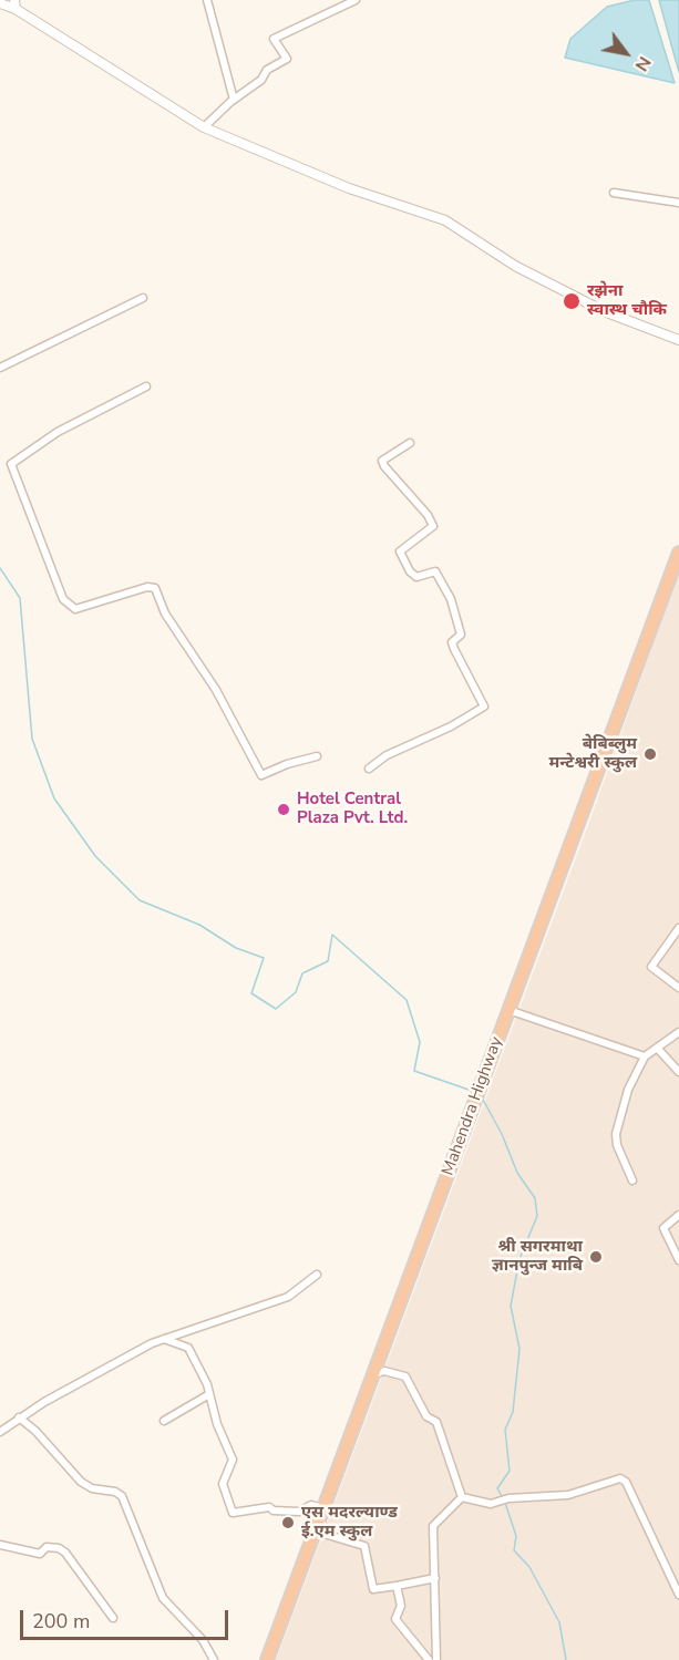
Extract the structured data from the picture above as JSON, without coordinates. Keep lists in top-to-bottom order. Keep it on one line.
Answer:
{"streets":{"highway":["Mahendra Highway"]},"places":["रझेना स्वास्थ चौकि","बेबिब्लुम मन्टेश्वरी स्कुल","Hotel Central Plaza Pvt. Ltd.","श्री सगरमाथा ज्ञानपुन्ज माबि","एस मदरल्याण्ड ई.एम स्कुल"],"scale_bar":"200 m","north":"bottom right"}
